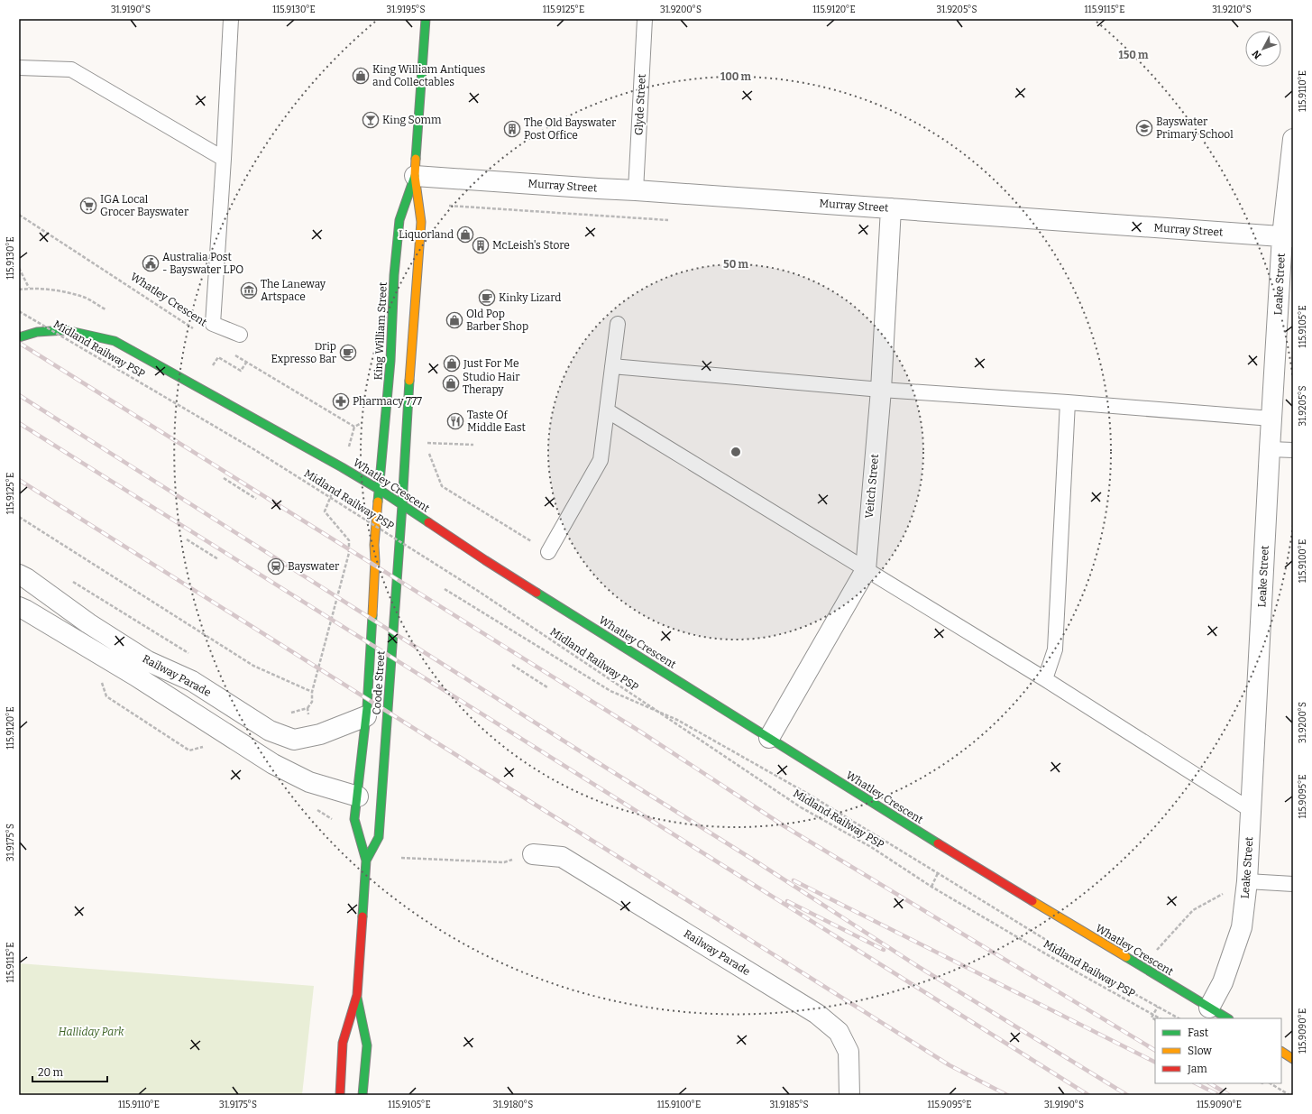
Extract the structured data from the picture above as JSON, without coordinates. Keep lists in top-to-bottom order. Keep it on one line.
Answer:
{"streets":{"main road":["Whatley Crescent","King William Street","Coode Street"],"street":["Murray Street","Leake Street","Veitch Street","Railway Parade"],"lane":["Glyde Street"],"path":["Midland Railway PSP"]},"crossings":[["Glyde Street","Murray Street"],["Murray Street","Leake Street"],["Murray Street","King William Street"],["Murray Street","Veitch Street"],["Leake Street","Whatley Crescent"],["Whatley Crescent","King William Street"],["Whatley Crescent","Veitch Street"],["Whatley Crescent","Coode Street"],["King William Street","Coode Street"],["Railway Parade","Coode Street"]],"parks":["Halliday Park"],"places":{"shop":["King William Antiques and Collectables","Liquorland","Old Pop Barber Shop","Just For Me","Studio Hair Therapy"],"bar":["King Somm"],"school or university":["Bayswater Primary School"],"building":["The Old Bayswater Post Office","McLeish's Store"],"supermarket":["IGA Local Grocer Bayswater"],"public building":["Australia Post - Bayswater LPO"],"museum":["The Laneway Artspace"],"cafe":["Kinky Lizard","Drip Expresso Bar"],"pharmacy":["Pharmacy 777"],"restaurant":["Taste Of Middle East"],"station":["Bayswater"]},"legend":["Fast","Slow","Jam"],"scale_bar":"20 m","north":"bottom left","coordinates":["31.9190°S","115.9130°E","31.9195°S","115.9125°E","31.9200°S","115.9120°E","31.9205°S","115.9115°E","31.9210°S","115.9110°E","115.9105°E","115.9100°E","115.9095°E","31.9175°S","115.9090°E","31.9180°S","31.9185°S"],"rings":["150 m","100 m","50 m"]}
